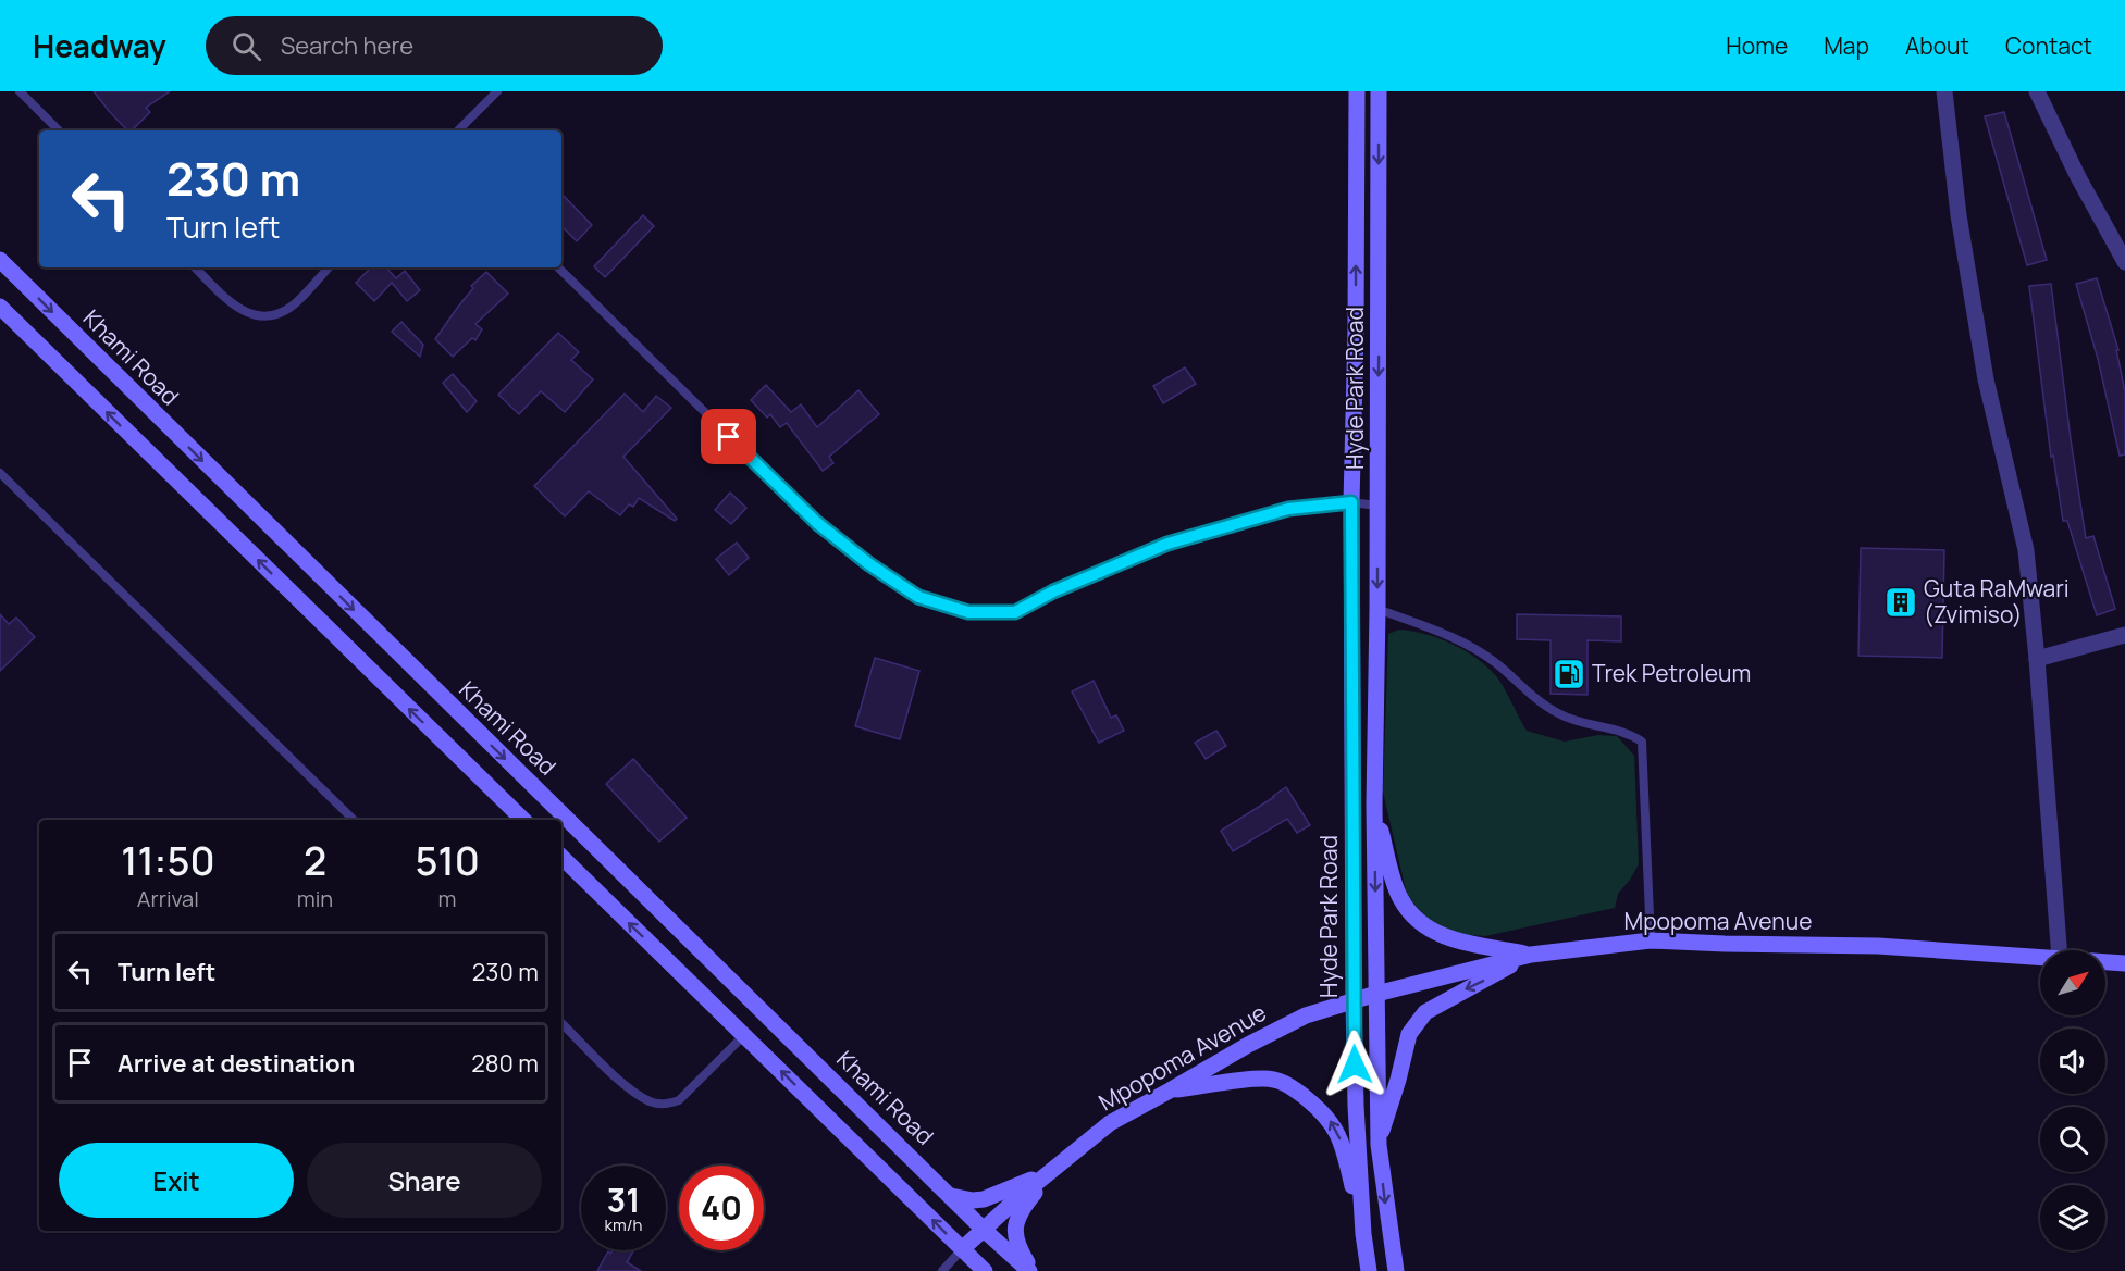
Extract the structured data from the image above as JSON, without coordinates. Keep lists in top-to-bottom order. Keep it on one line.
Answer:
{"streets":{"street":["Khami Road","Hyde Park Road","Mpopoma Avenue"]},"crossings":[["Khami Road","Mpopoma Avenue"],["Hyde Park Road","Mpopoma Avenue"]],"places":{"building":["Guta RaMwari (Zvimiso)"],"fuel station":["Trek Petroleum"]},"north":"top right","page":{"header":"Headway","search":"Search here","nav":["Home","Map","About","Contact"],"turn":["230 m","Turn left"],"eta":["11:50","Arrival","2","min","510","m"],"list":[{"name":"Turn left","value":"230 m"},{"name":"Arrive at destination","value":"280 m"}],"buttons":["Exit","Share"],"speed":"31 km/h","limit":"40"}}
